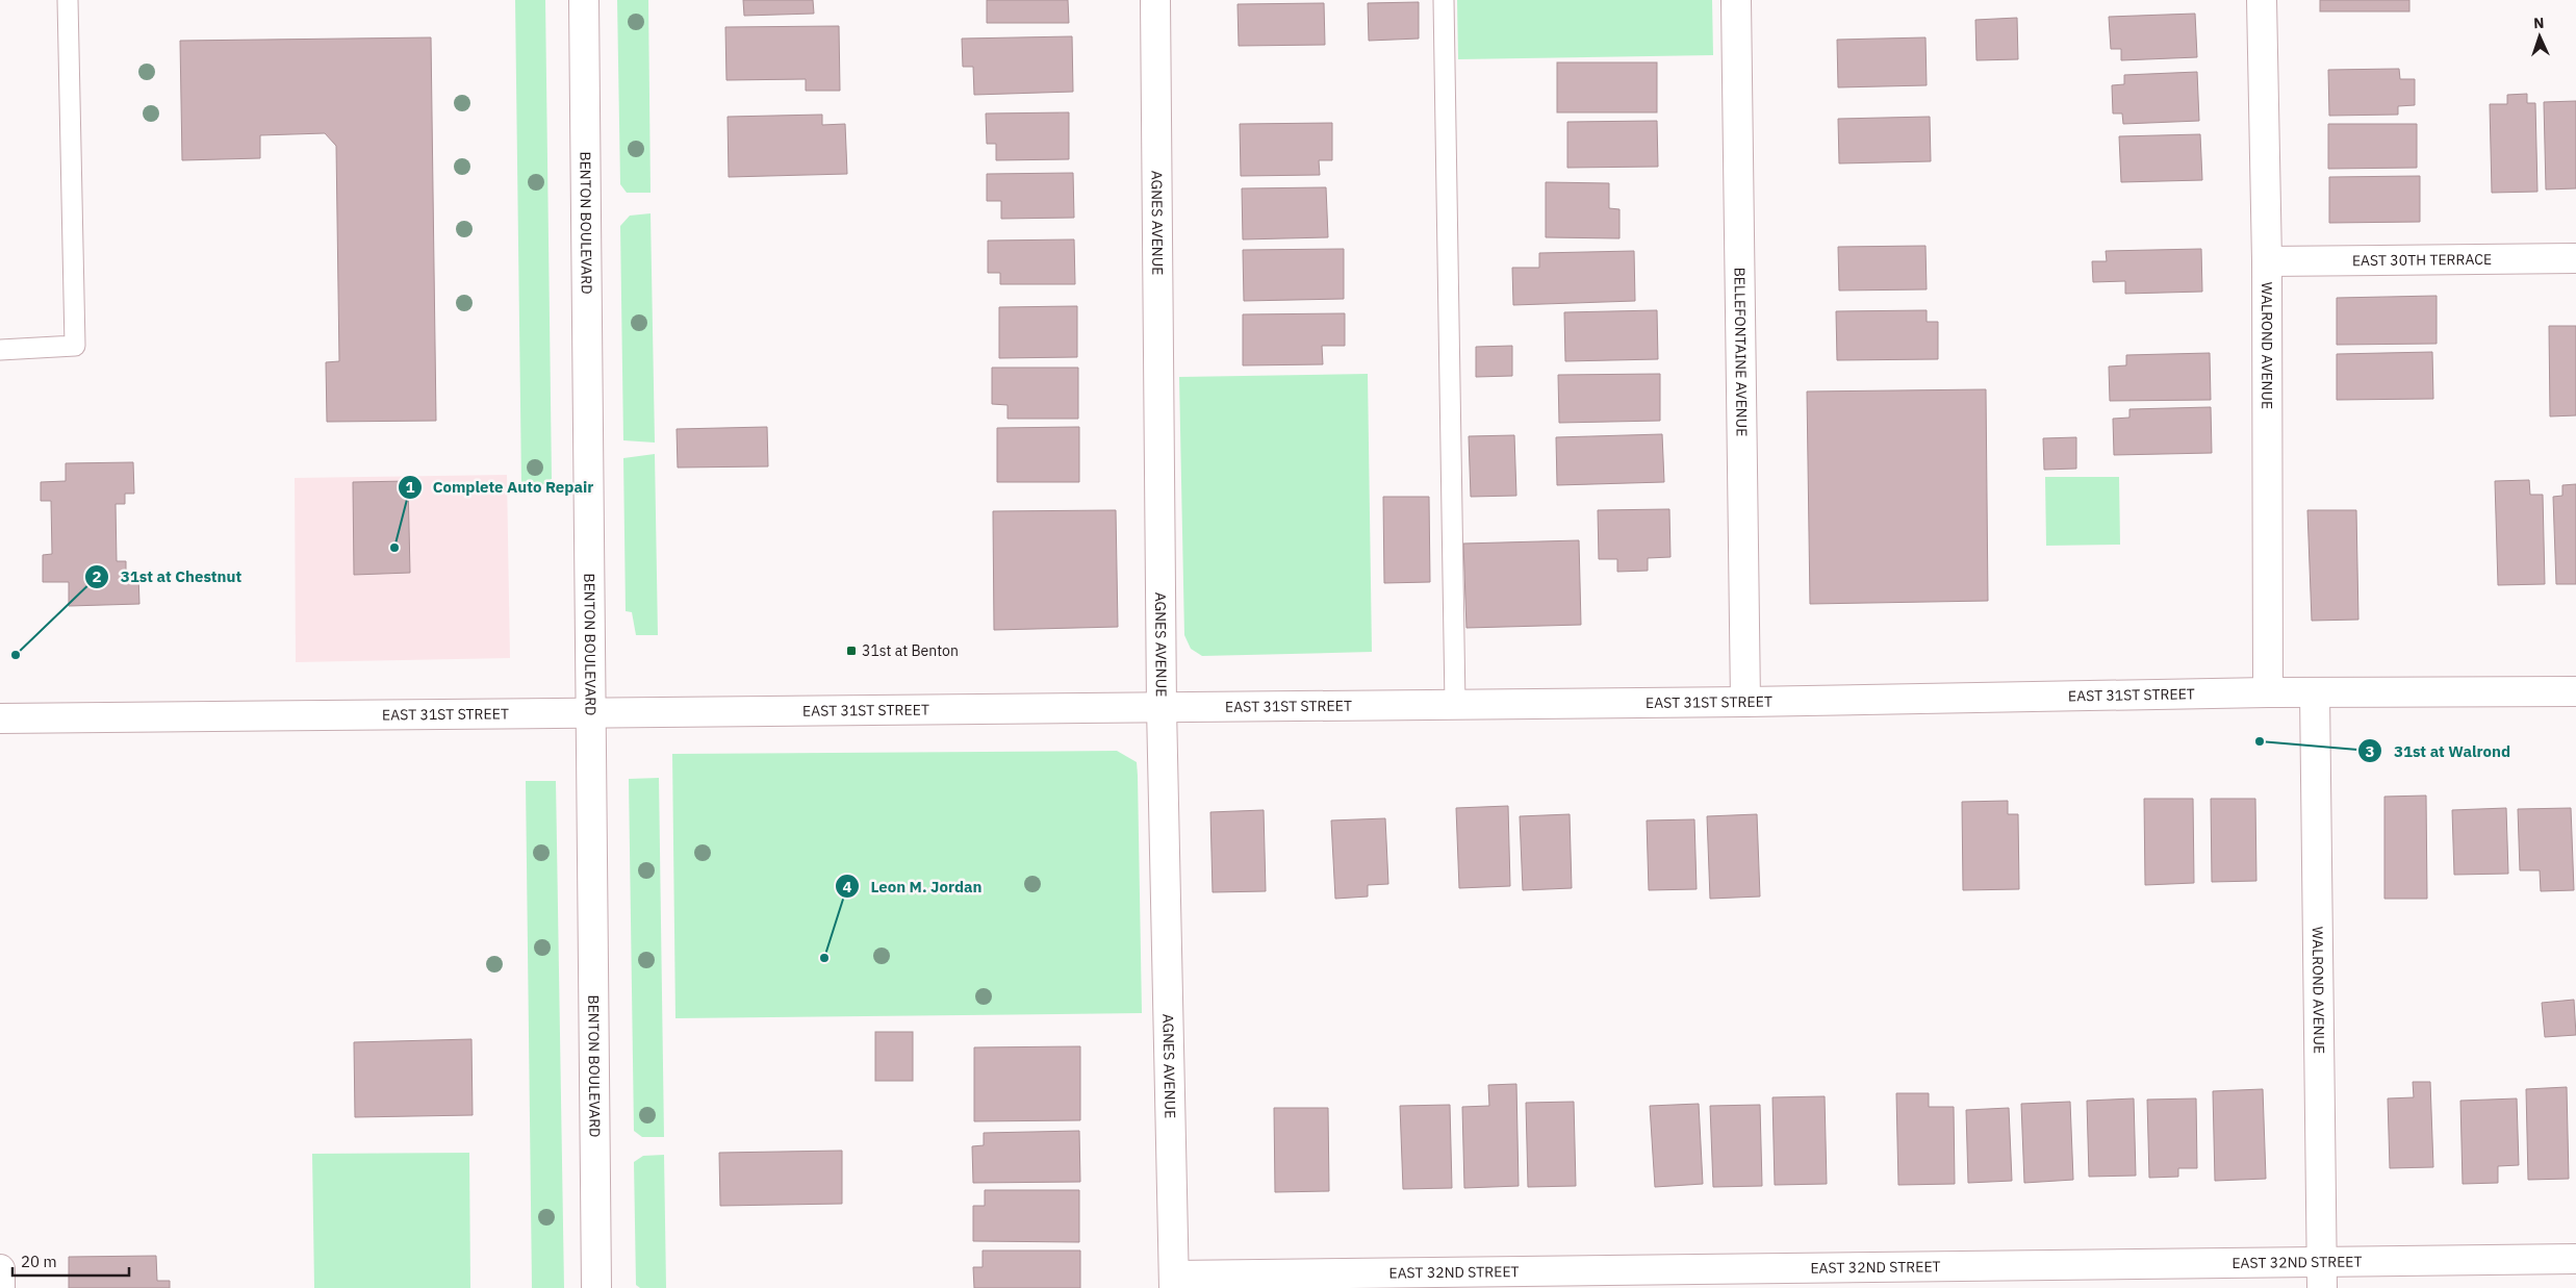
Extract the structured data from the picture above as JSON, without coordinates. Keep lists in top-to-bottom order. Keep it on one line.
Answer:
{"streets":{"street":["BENTON BOULEVARD","AGNES AVENUE","EAST 30TH TERRACE","WALROND AVENUE","BELLEFONTAINE AVENUE","EAST 31ST STREET","EAST 32ND STREET"]},"crossings":[["BENTON BOULEVARD","EAST 31ST STREET"],["AGNES AVENUE","EAST 31ST STREET"],["AGNES AVENUE","EAST 32ND STREET"],["EAST 30TH TERRACE","WALROND AVENUE"],["WALROND AVENUE","EAST 31ST STREET"],["WALROND AVENUE","EAST 32ND STREET"],["BELLEFONTAINE AVENUE","EAST 31ST STREET"]],"places":{"other":["Complete Auto Repair","31st at Chestnut","31st at Walrond","Leon M. Jordan"],"transit":["31st at Benton"]},"scale_bar":"20 m","north":"top"}
